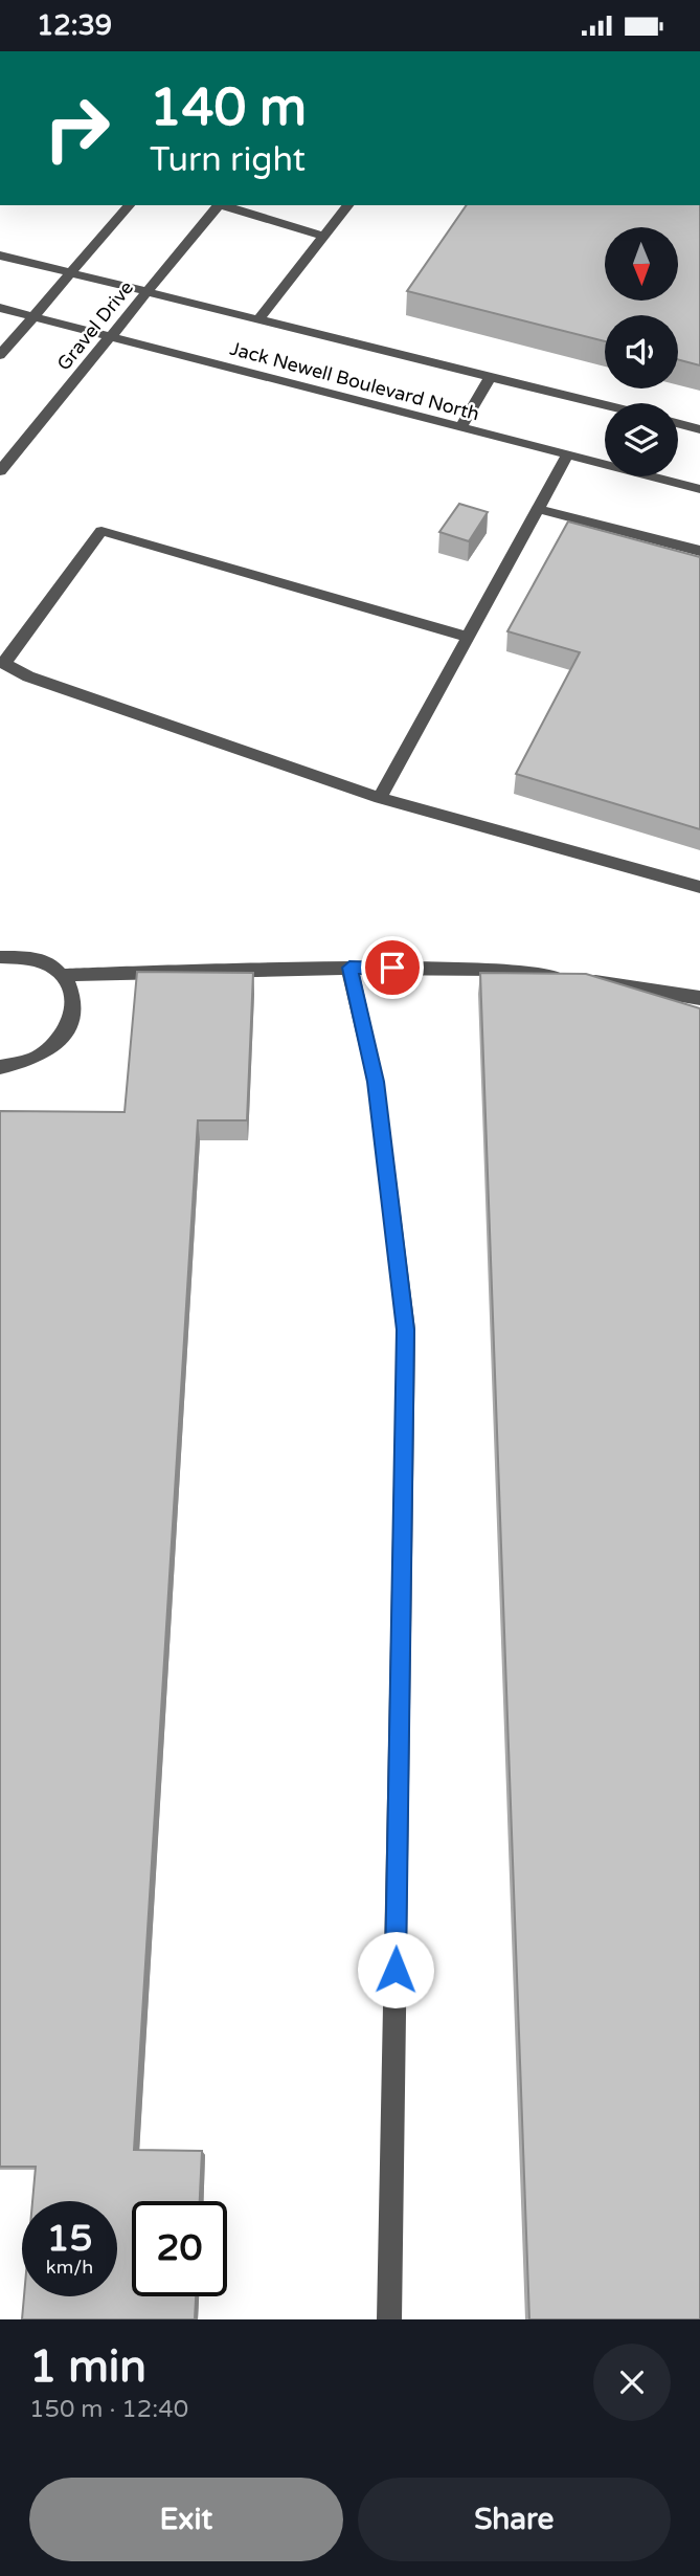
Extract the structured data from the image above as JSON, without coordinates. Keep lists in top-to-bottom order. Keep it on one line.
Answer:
{"streets":{"street":["Gravel Drive","Jack Newell Boulevard North"]},"crossings":[["Gravel Drive","Jack Newell Boulevard North"]],"north":"bottom","page":{"status":"12:39","turn":["140 m","Turn right"],"speed":"15 km/h","limit":"20","heading":["1 min","150 m · 12:40"],"buttons":["Exit","Share"]}}
